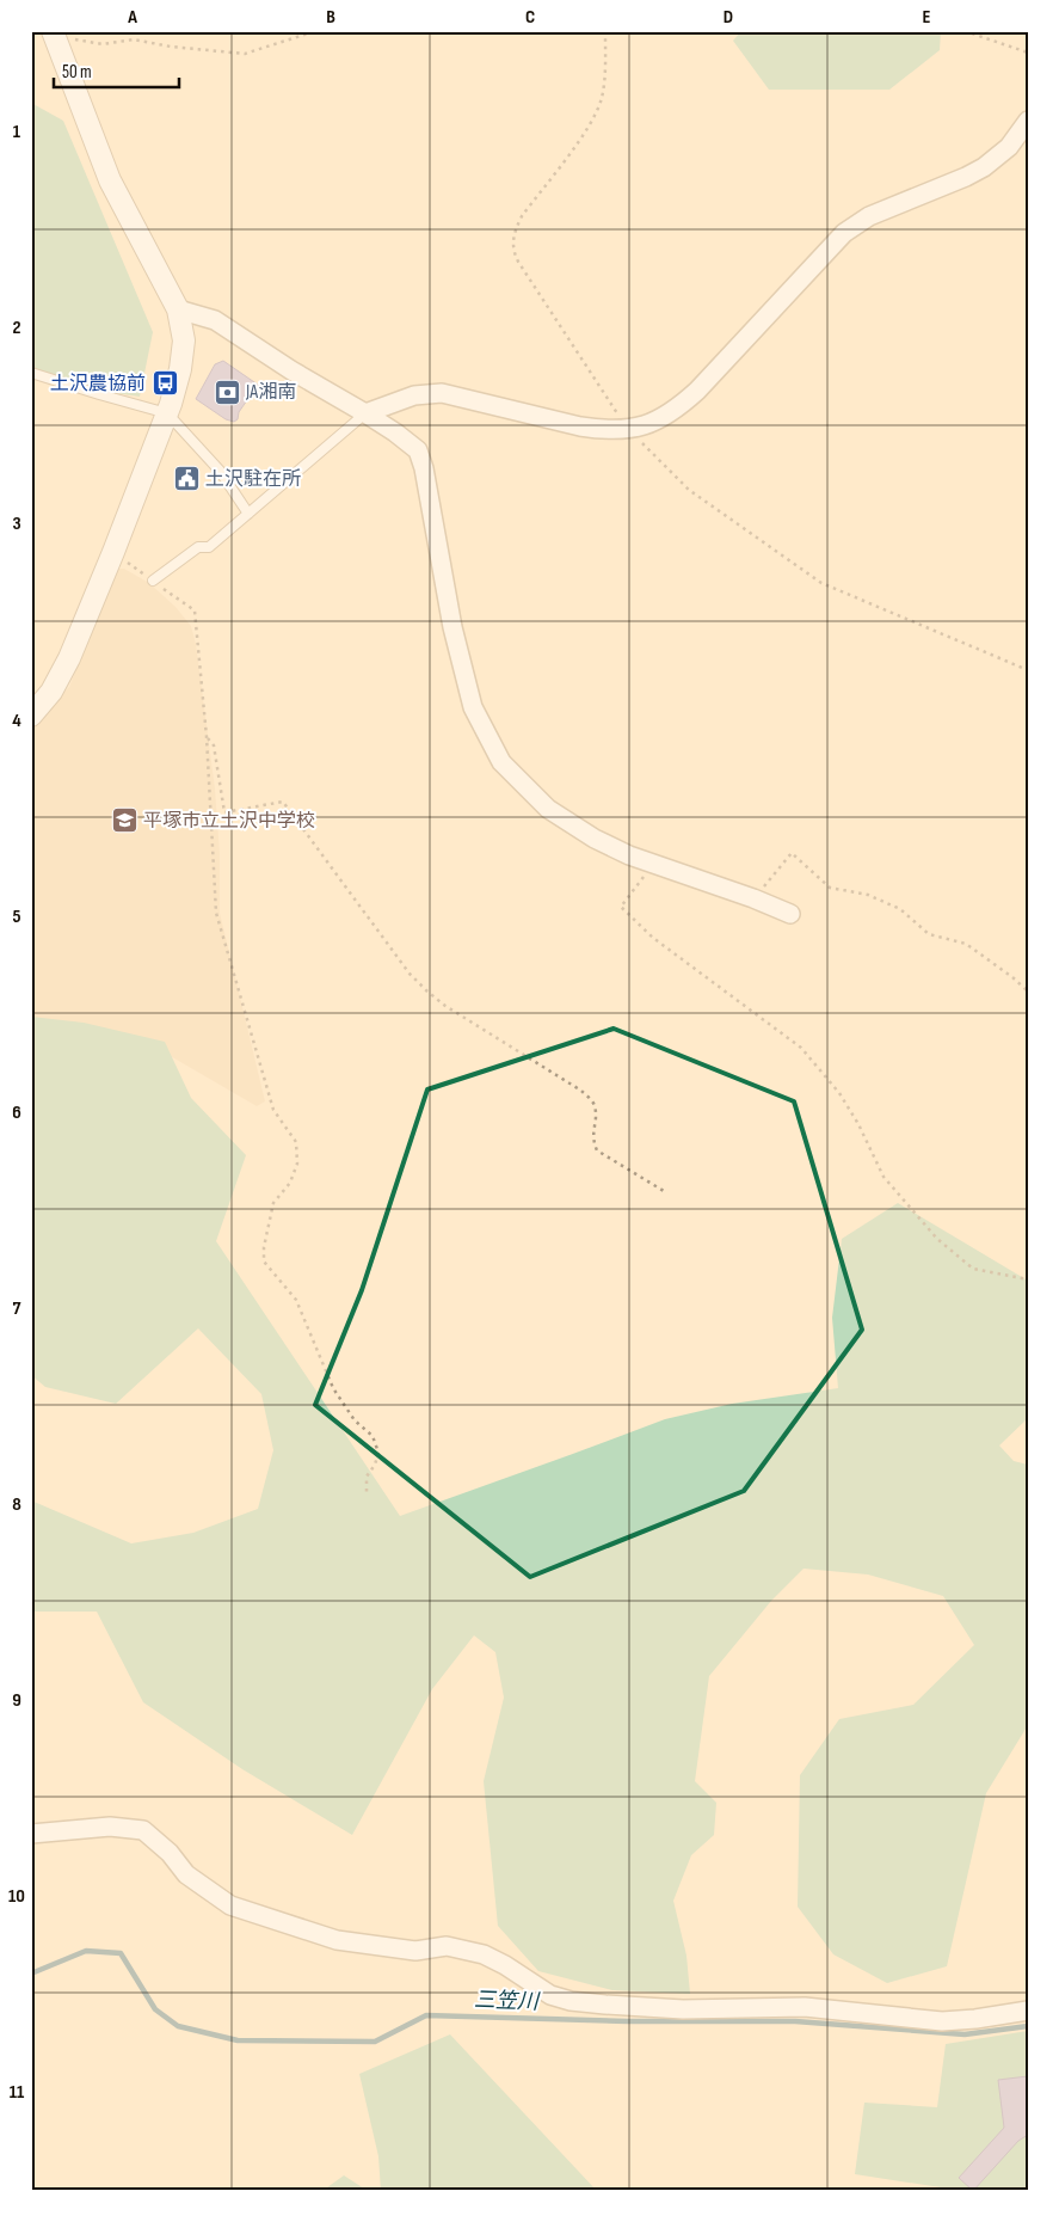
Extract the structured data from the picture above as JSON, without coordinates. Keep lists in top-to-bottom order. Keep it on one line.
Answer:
{"water":["三笠川"],"places":{"bus stop":["土沢農協前"],"bank":["JA湘南"],"public building":["土沢駐在所"],"school or university":["平塚市立土沢中学校"]},"scale_bar":"50 m","grid":{"columns":["A","B","C","D","E"],"rows":["1","2","3","4","5","6","7","8","9","10","11"]}}
